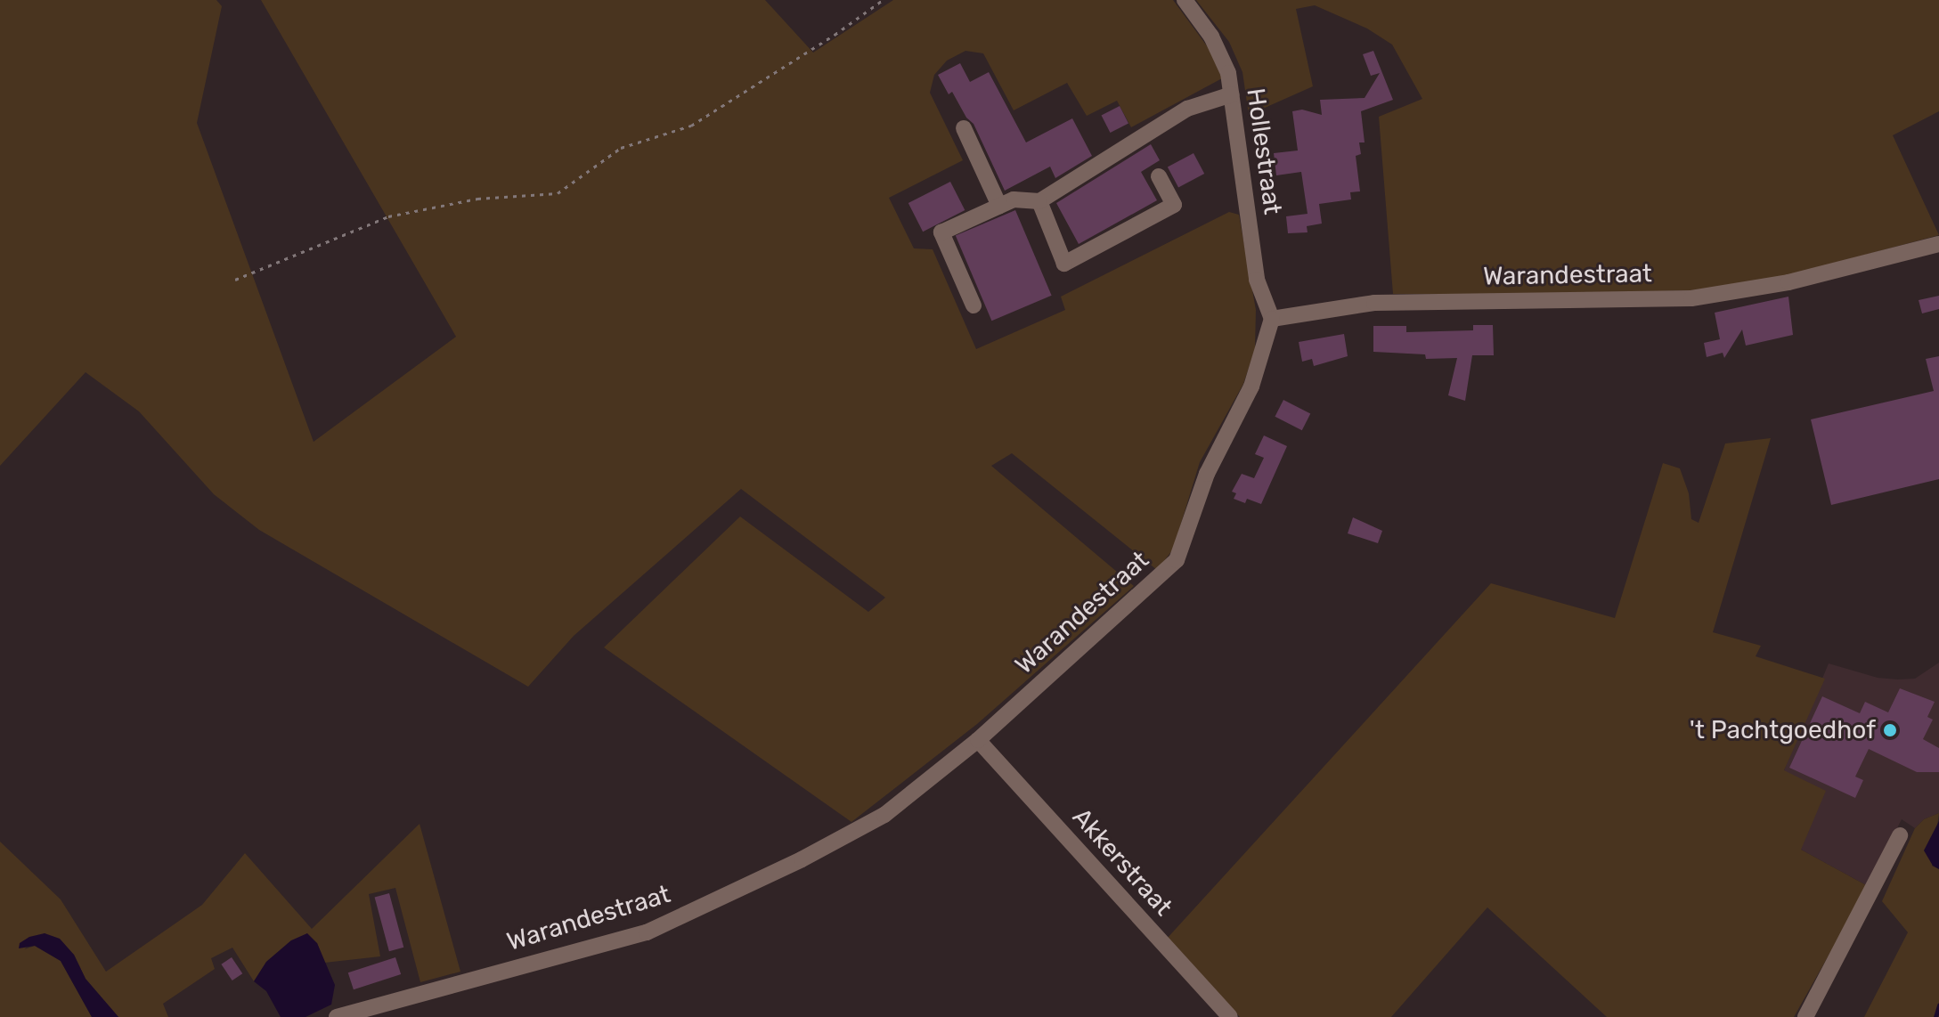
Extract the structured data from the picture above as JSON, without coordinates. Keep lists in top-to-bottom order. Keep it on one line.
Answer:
{"streets":{"street":["Hollestraat","Warandestraat","Akkerstraat"]},"crossings":[["Hollestraat","Warandestraat"],["Warandestraat","Akkerstraat"]],"places":["'t Pachtgoedhof"]}
